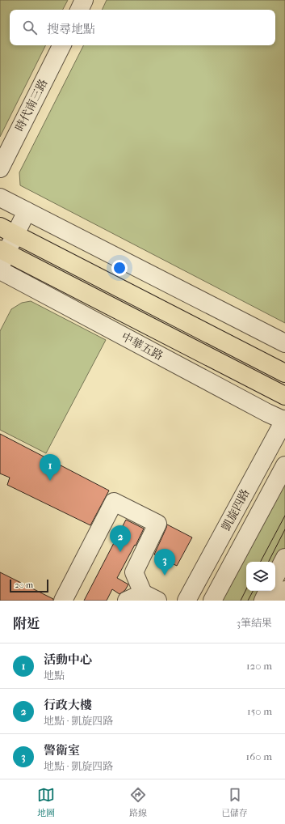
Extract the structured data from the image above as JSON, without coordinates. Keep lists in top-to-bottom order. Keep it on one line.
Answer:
{"streets":{"main road":["中華五路"],"street":["時代南三路","凱旋四路"]},"crossings":[["中華五路","凱旋四路"]],"scale_bar":"20 m","page":{"search":"搜尋地點","pins":["1","2","3"],"scale":"20 m","heading":["附近","3筆結果"],"list":[{"mark":"1","name":"活動中心","note":"地點","value":"120 m"},{"mark":"2","name":"行政大樓","note":"地點 · 凱旋四路","value":"150 m"},{"mark":"3","name":"警衛室","note":"地點 · 凱旋四路","value":"160 m"}],"nav":["地圖","路線","已儲存"]}}
